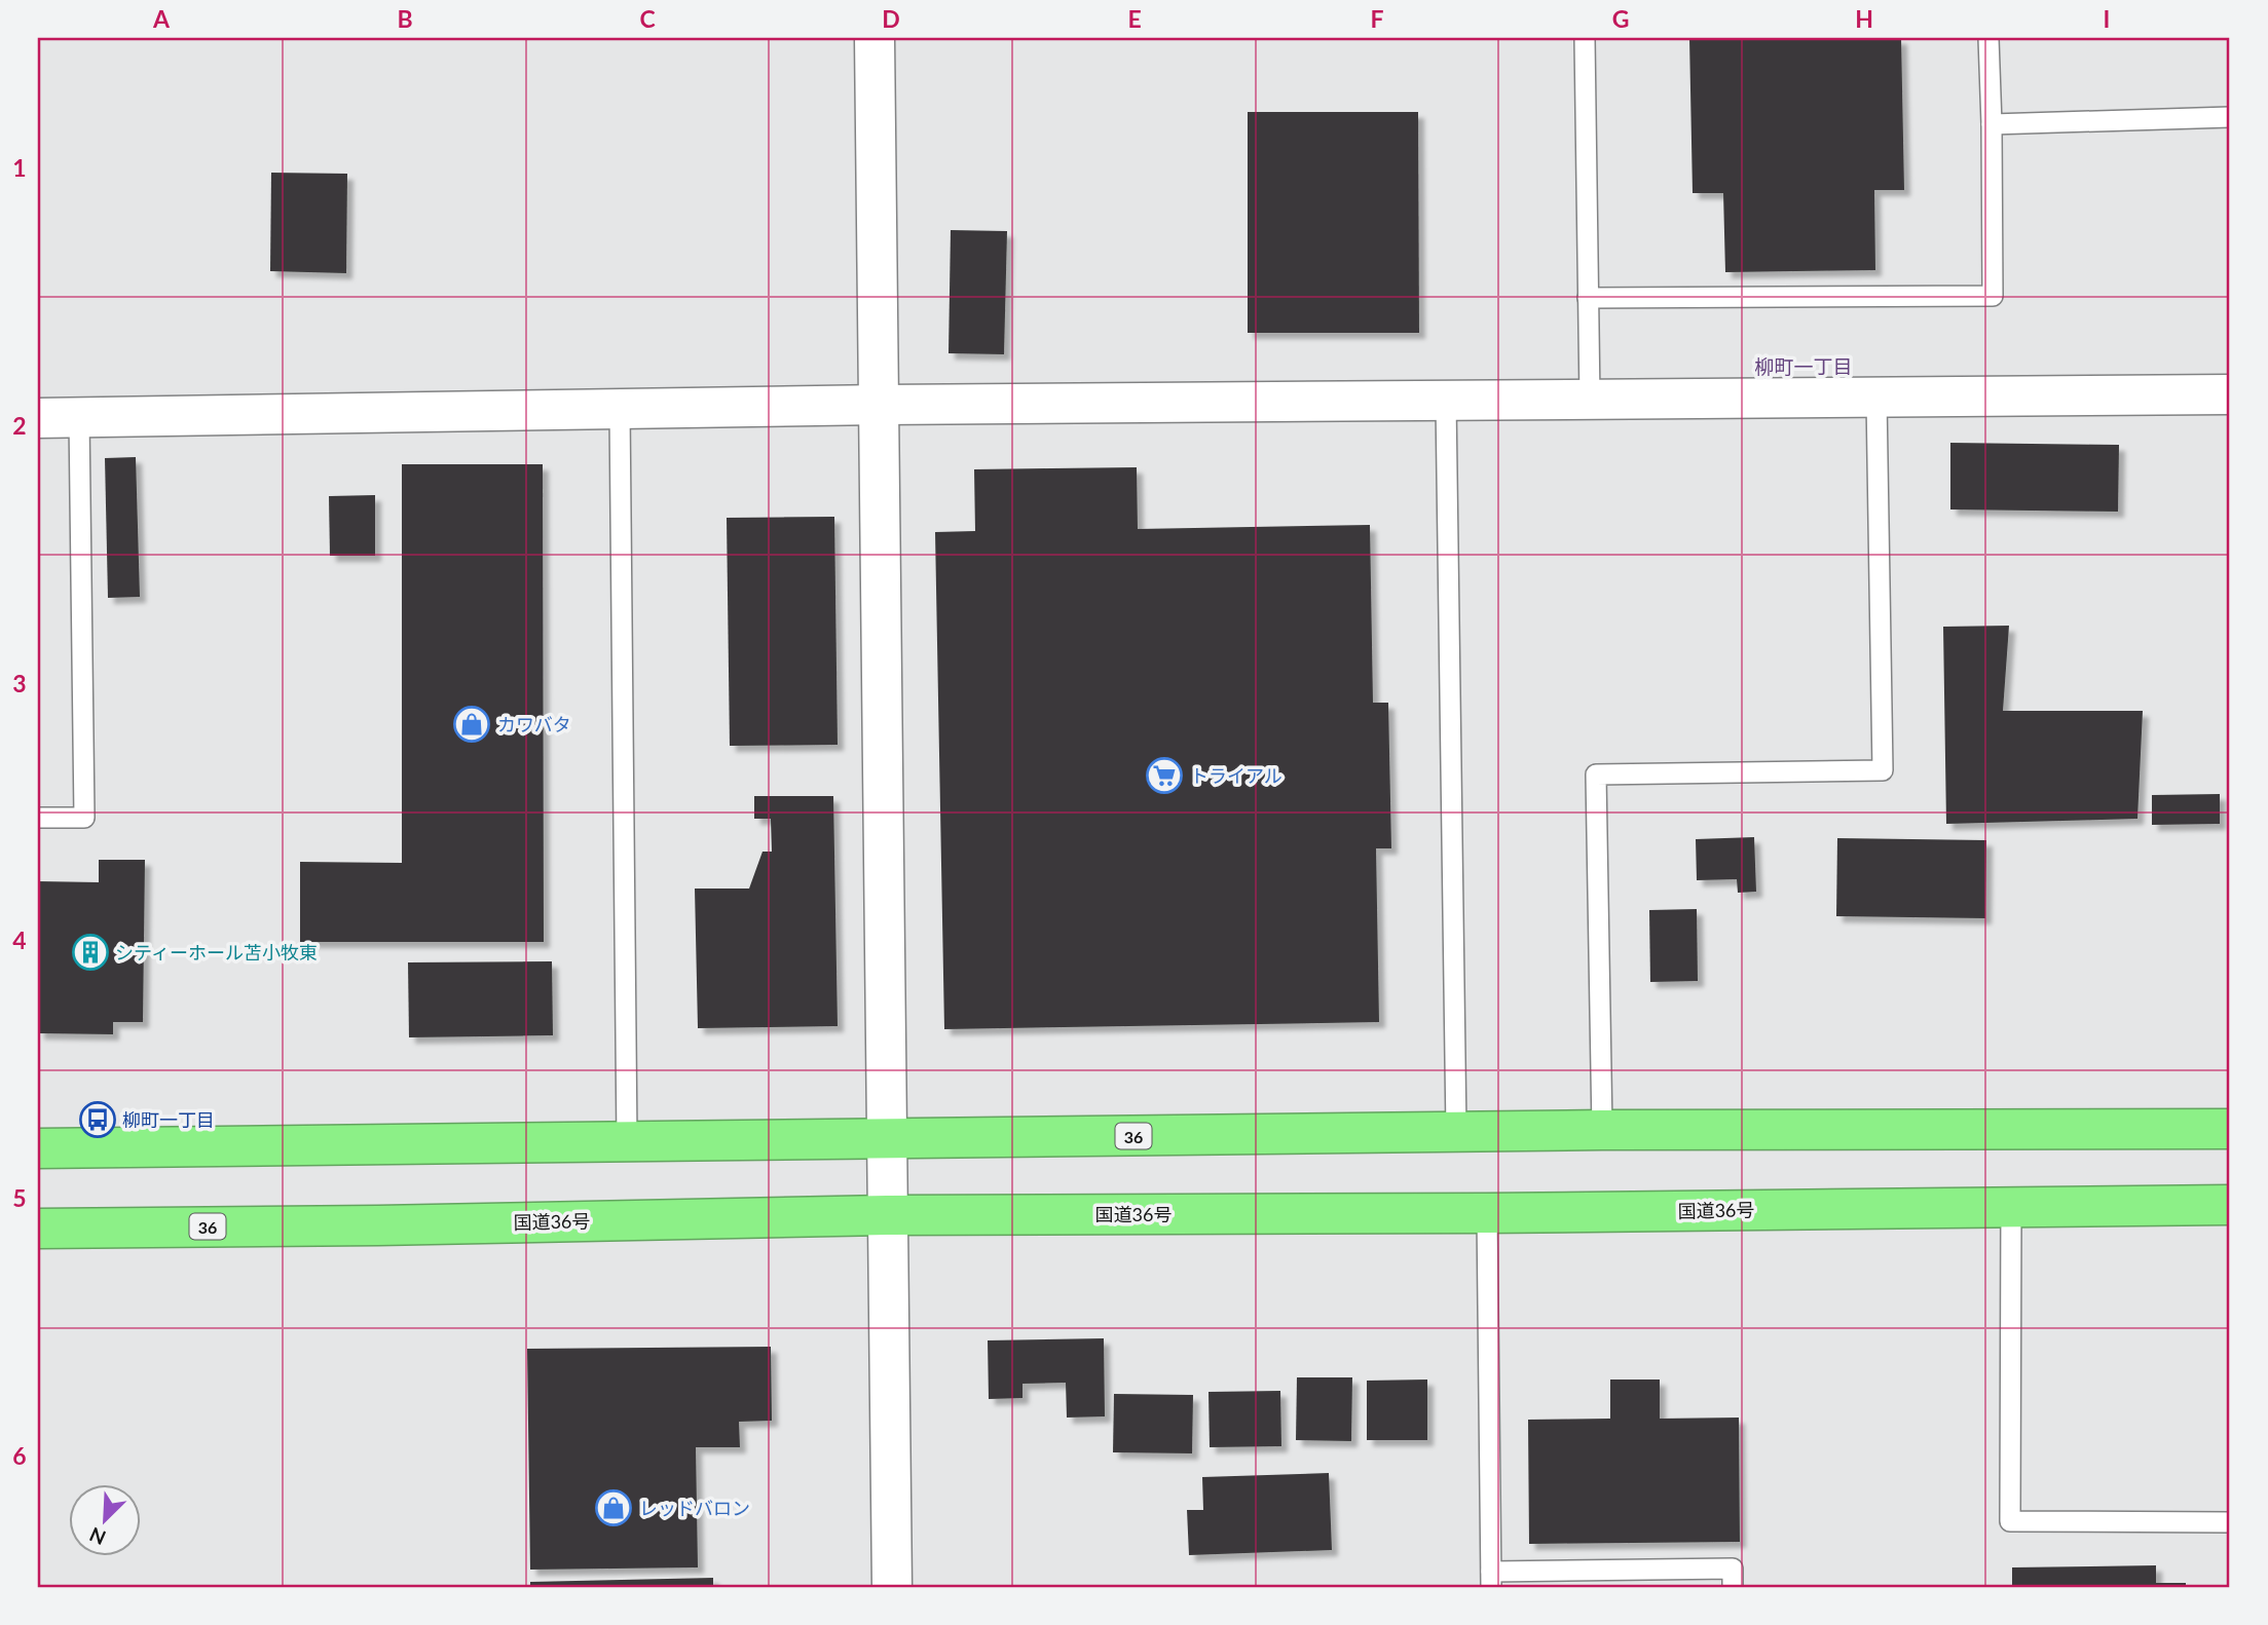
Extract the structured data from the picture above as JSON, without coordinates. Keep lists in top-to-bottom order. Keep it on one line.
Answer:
{"streets":{"highway":["36","国道36号"]},"districts":["柳町一丁目"],"places":{"shop":["カワバタ","レッドバロン"],"supermarket":["トライアル"],"building":["シティーホール苫小牧東"],"bus stop":["柳町一丁目"]},"north":"bottom left","grid":{"columns":["A","B","C","D","E","F","G","H","I"],"rows":["1","2","3","4","5","6"]}}
